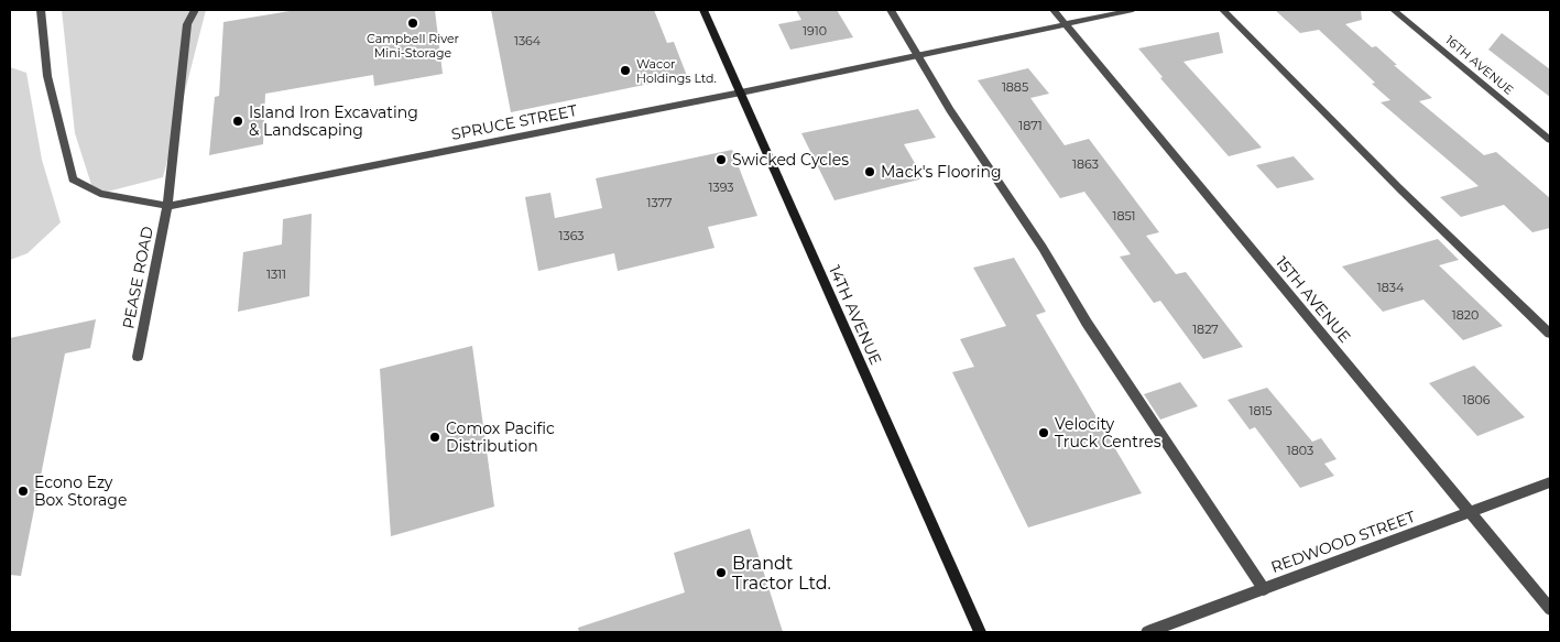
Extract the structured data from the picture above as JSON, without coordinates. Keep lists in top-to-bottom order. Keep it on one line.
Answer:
{"streets":{"main road":["14TH AVENUE"],"street":["16TH AVENUE","SPRUCE STREET","PEASE ROAD","15TH AVENUE","REDWOOD STREET"]},"crossings":[["SPRUCE STREET","PEASE ROAD"],["SPRUCE STREET","15TH AVENUE"],["SPRUCE STREET","14TH AVENUE"],["15TH AVENUE","REDWOOD STREET"]],"places":["Campbell River Mini-Storage","Wacor Holdings Ltd.","Island Iron Excavating & Landscaping","Swicked Cycles","Mack's Flooring","Velocity Truck Centres","Comox Pacific Distribution","Econo Ezy Box Storage","Brandt Tractor Ltd."],"house_numbers":["1910","1364","1885","1871","1863","1393","1377","1851","1363","1311","1834","1820","1827","1806","1815","1803"]}
